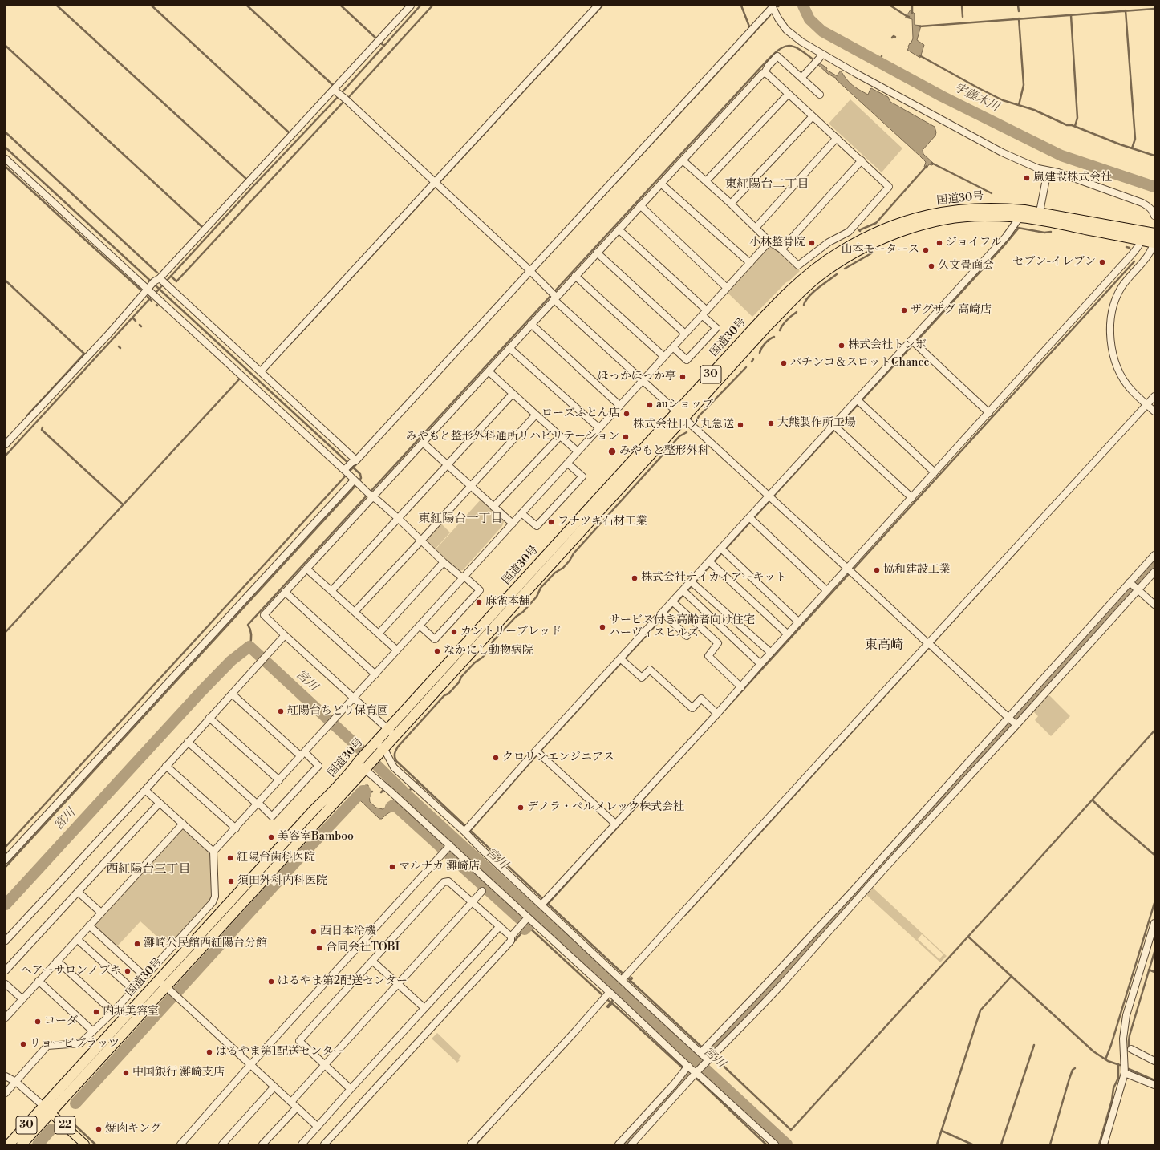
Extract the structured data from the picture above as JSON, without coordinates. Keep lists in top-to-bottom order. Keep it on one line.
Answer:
{"streets":{"highway":["国道30号","30"],"main road":["22"]},"crossings":[["国道30号","22"]],"districts":["東紅陽台二丁目","東紅陽台一丁目","東高崎","西紅陽台三丁目"],"water":["宇藤木川","宮川"],"places":["嵐建設株式会社","小林整骨院","ジョイフル","山本モータース","セブン-イレブン","久文畳商会","ザグザグ 高崎店","株式会社トンボ","パチンコ＆スロットChance","ほっかほっか亭","auショップ","ローズふとん店","大熊製作所工場","株式会社日ノ丸急送","みやもと整形外科通所リハビリテーション","みやもと整形外科","フナツキ石材工業","協和建設工業","株式会社ナイカイアーキット","麻雀本舗","サービス付き高齢者向け住宅 ハーヴィスヒルズ","カントリーブレッド","なかにし動物病院","紅陽台ちどり保育園","クロリンエンジニアス","デノラ・ペルメレック株式会社","美容室Bamboo","紅陽台歯科医院","マルナカ 灘崎店","須田外科内科医院","西日本冷機","灘崎公民館西紅陽台分館","合同会社TOBI","ヘアーサロンノブキ","はるやま第2配送センター","内堀美容室","コーダ","リョービプラッツ","はるやま第1配送センター","中国銀行 灘崎支店","焼肉キング"]}
